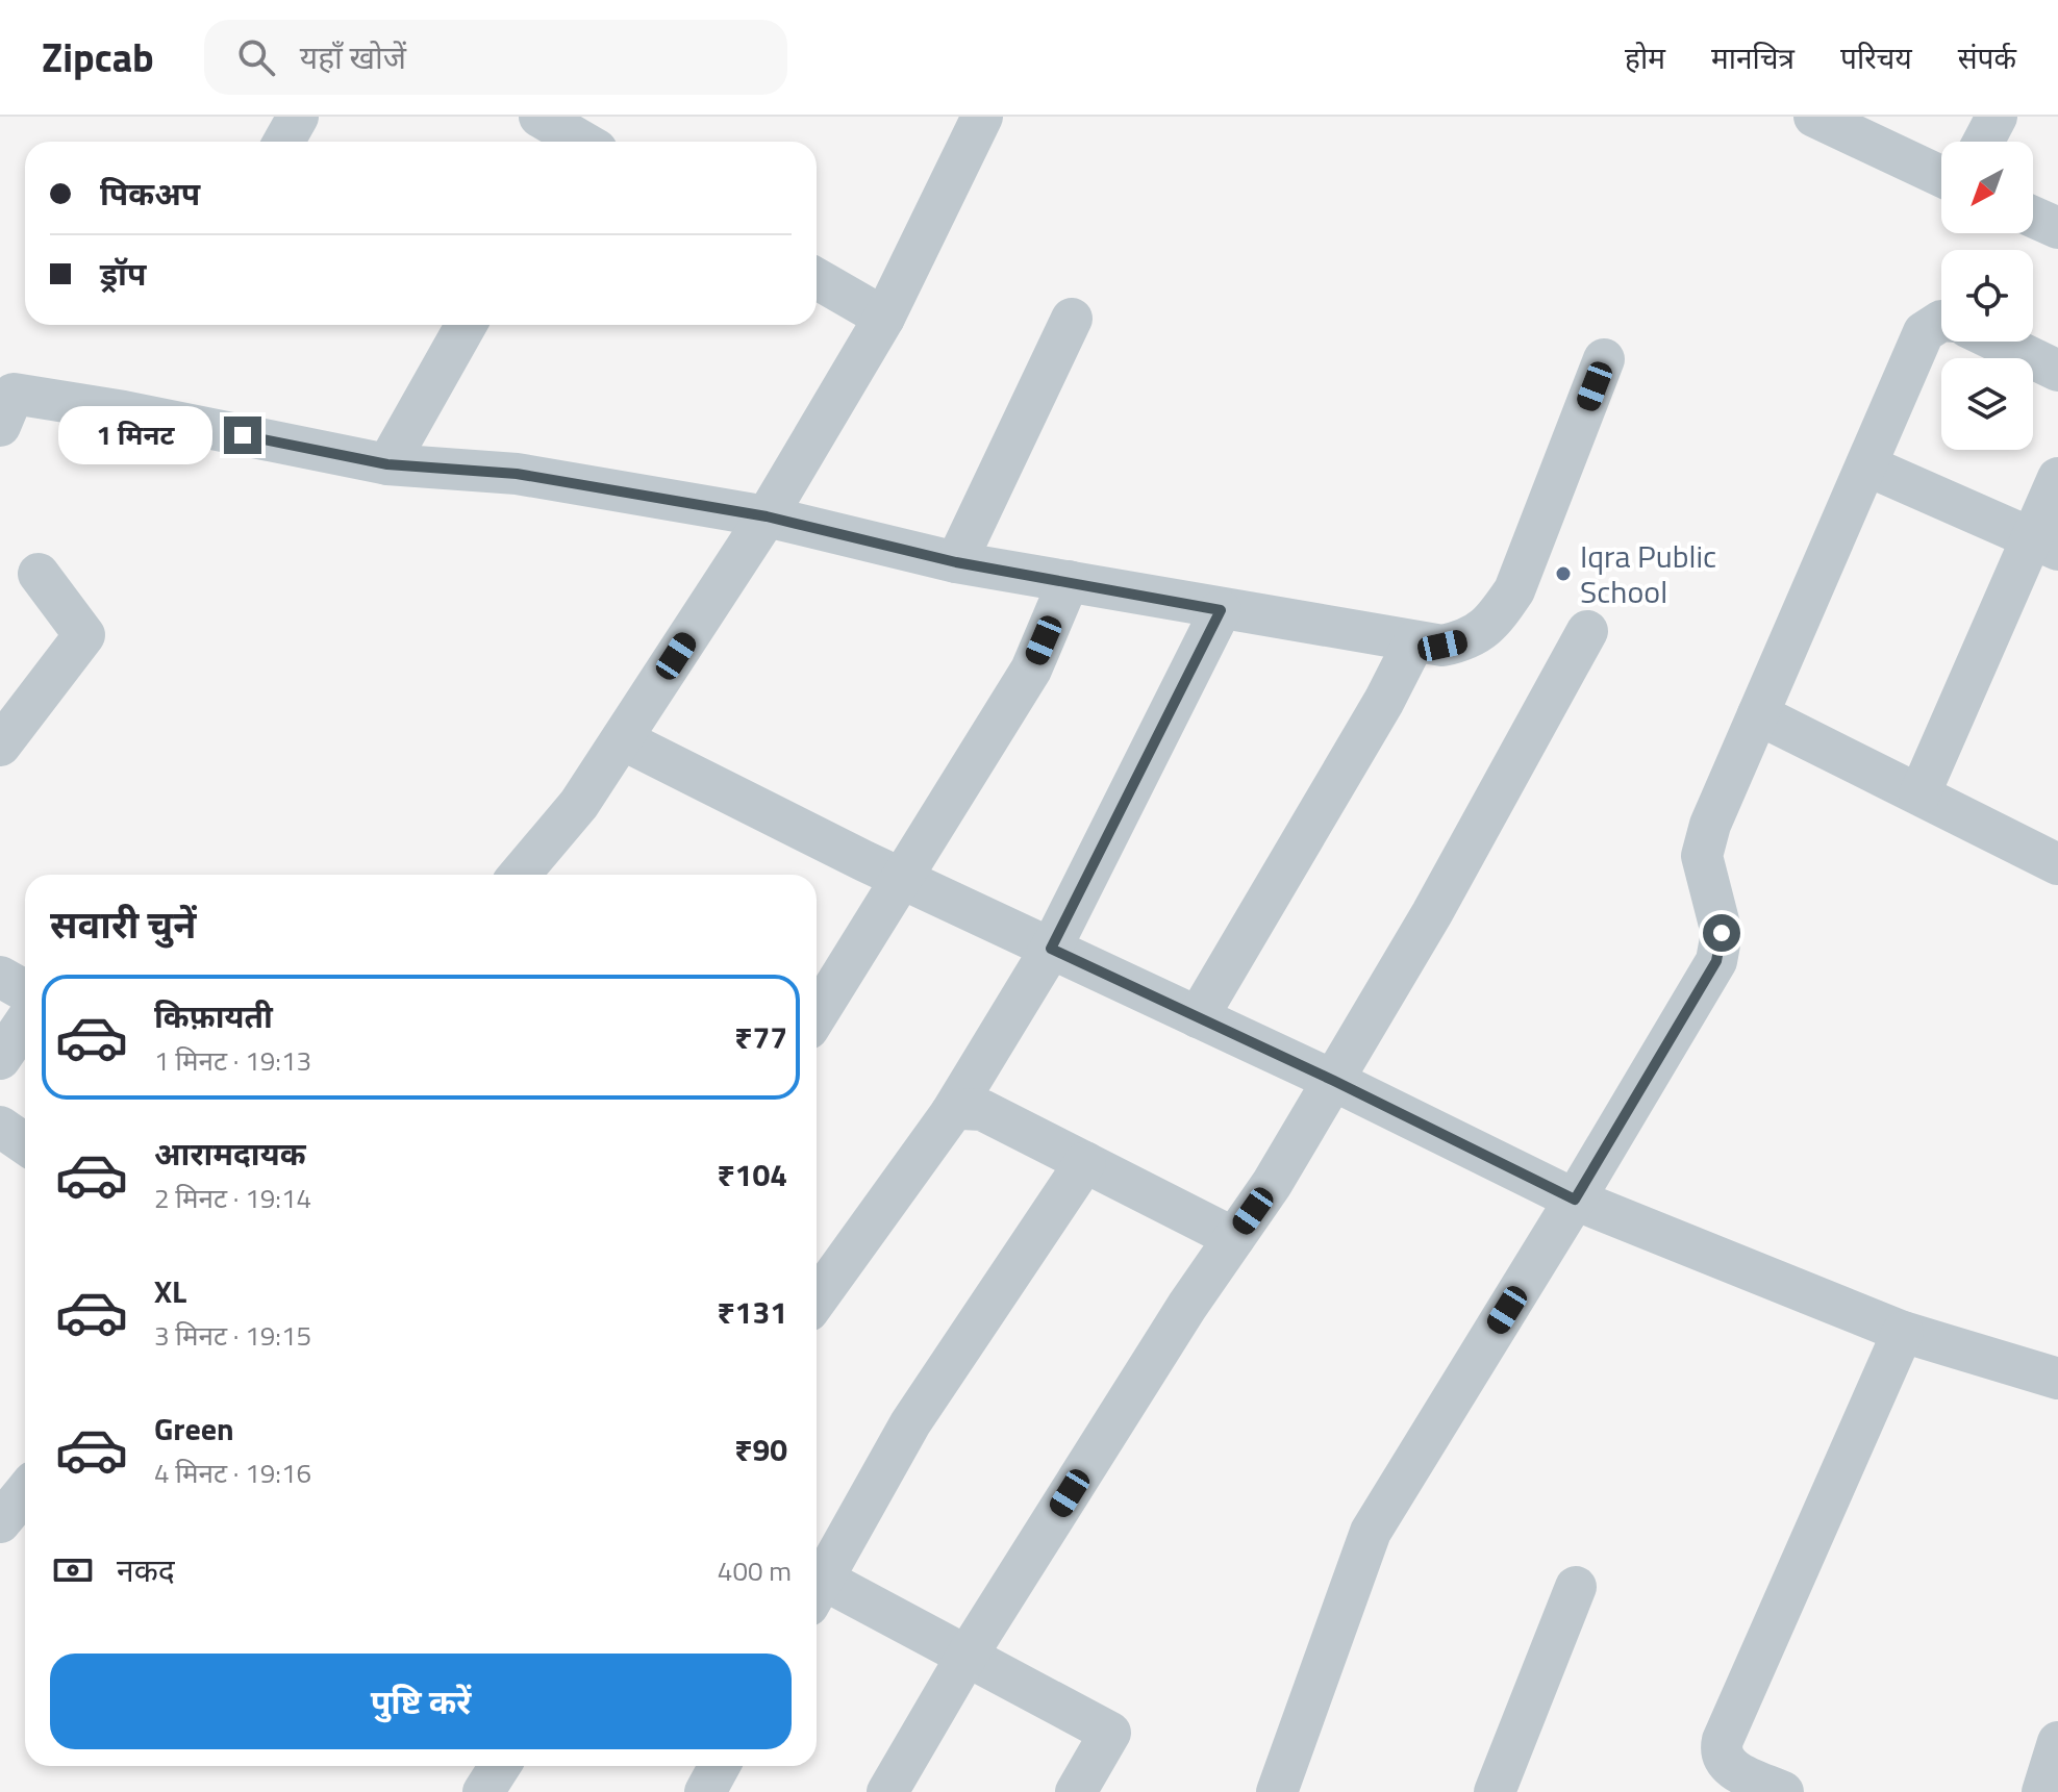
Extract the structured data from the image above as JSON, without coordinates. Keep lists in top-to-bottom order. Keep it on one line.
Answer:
{"places":["Iqra Public School"],"north":"bottom left","page":{"header":"Zipcab","search":"यहाँ खोजें","nav":["होम","मानचित्र","परिचय","संपर्क"],"banner":["पिकअप","ड्रॉप"],"bubble":"1 मिनट","heading":"सवारी चुनें","list":[{"name":"किफ़ायती","note":"1 मिनट · 19:13","value":"₹77"},{"name":"आरामदायक","note":"2 मिनट · 19:14","value":"₹104"},{"name":"XL","note":"3 मिनट · 19:15","value":"₹131"},{"name":"Green","note":"4 मिनट · 19:16","value":"₹90"}],"pay":["नकद","400 m"],"buttons":"पुष्टि करें"}}
